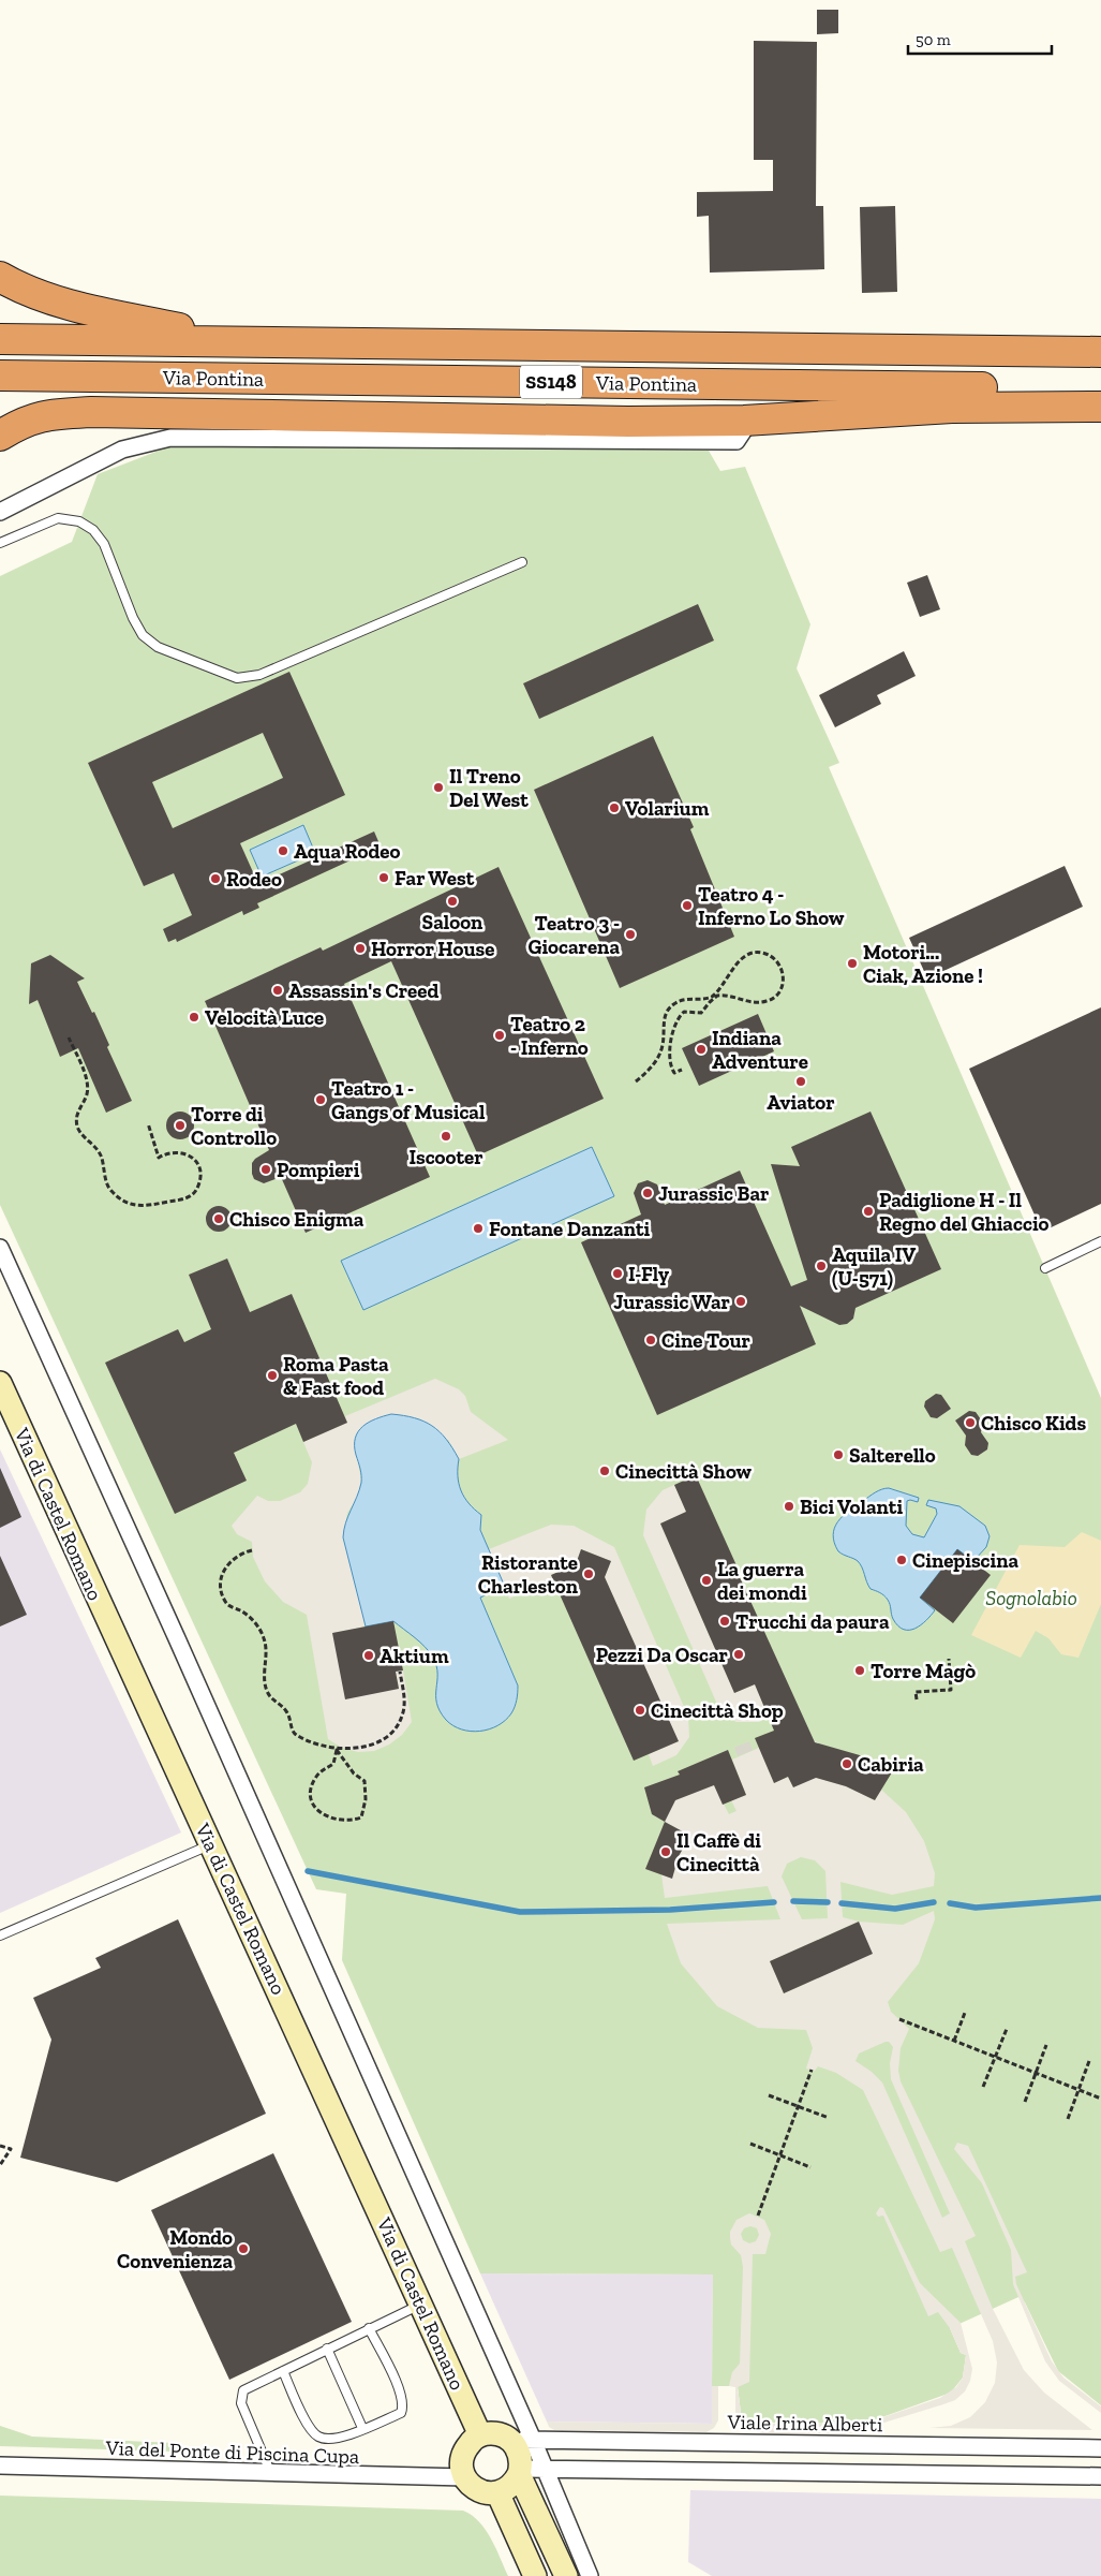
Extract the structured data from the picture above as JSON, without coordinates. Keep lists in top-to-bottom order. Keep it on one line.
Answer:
{"streets":{"highway":["Via Pontina","SS148"],"street":["Via di Castel Romano","Viale Irina Alberti","Via del Ponte di Piscina Cupa"]},"crossings":[["Via di Castel Romano","Viale Irina Alberti"],["Via di Castel Romano","Via del Ponte di Piscina Cupa"],["Viale Irina Alberti","Via del Ponte di Piscina Cupa"]],"parks":["Sognolabio"],"places":["Il Treno Del West","Volarium","Aqua Rodeo","Far West","Rodeo","Saloon","Teatro 4 - Inferno Lo Show","Teatro 3 - Giocarena","Horror House","Motori... Ciak, Azione !","Assassin's Creed","Velocità Luce","Teatro 2 - Inferno","Indiana Adventure","Aviator","Teatro 1 - Gangs of Musical","Torre di Controllo","Iscooter","Pompieri","Jurassic Bar","Padiglione H - Il Regno del Ghiaccio","Chisco Enigma","Fontane Danzanti","Aquila IV (U-571)","I-Fly","Jurassic War","Cine Tour","Roma Pasta & Fast food","Chisco Kids","Salterello","Cinecittà Show","Bici Volanti","Cinepiscina","Ristorante Charleston","La guerra dei mondi","Trucchi da paura","Pezzi Da Oscar","Aktium","Torre Magò","Cinecittà Shop","Cabiria","Il Caffè di Cinecittà","Mondo Convenienza"],"scale_bar":"50 m"}
